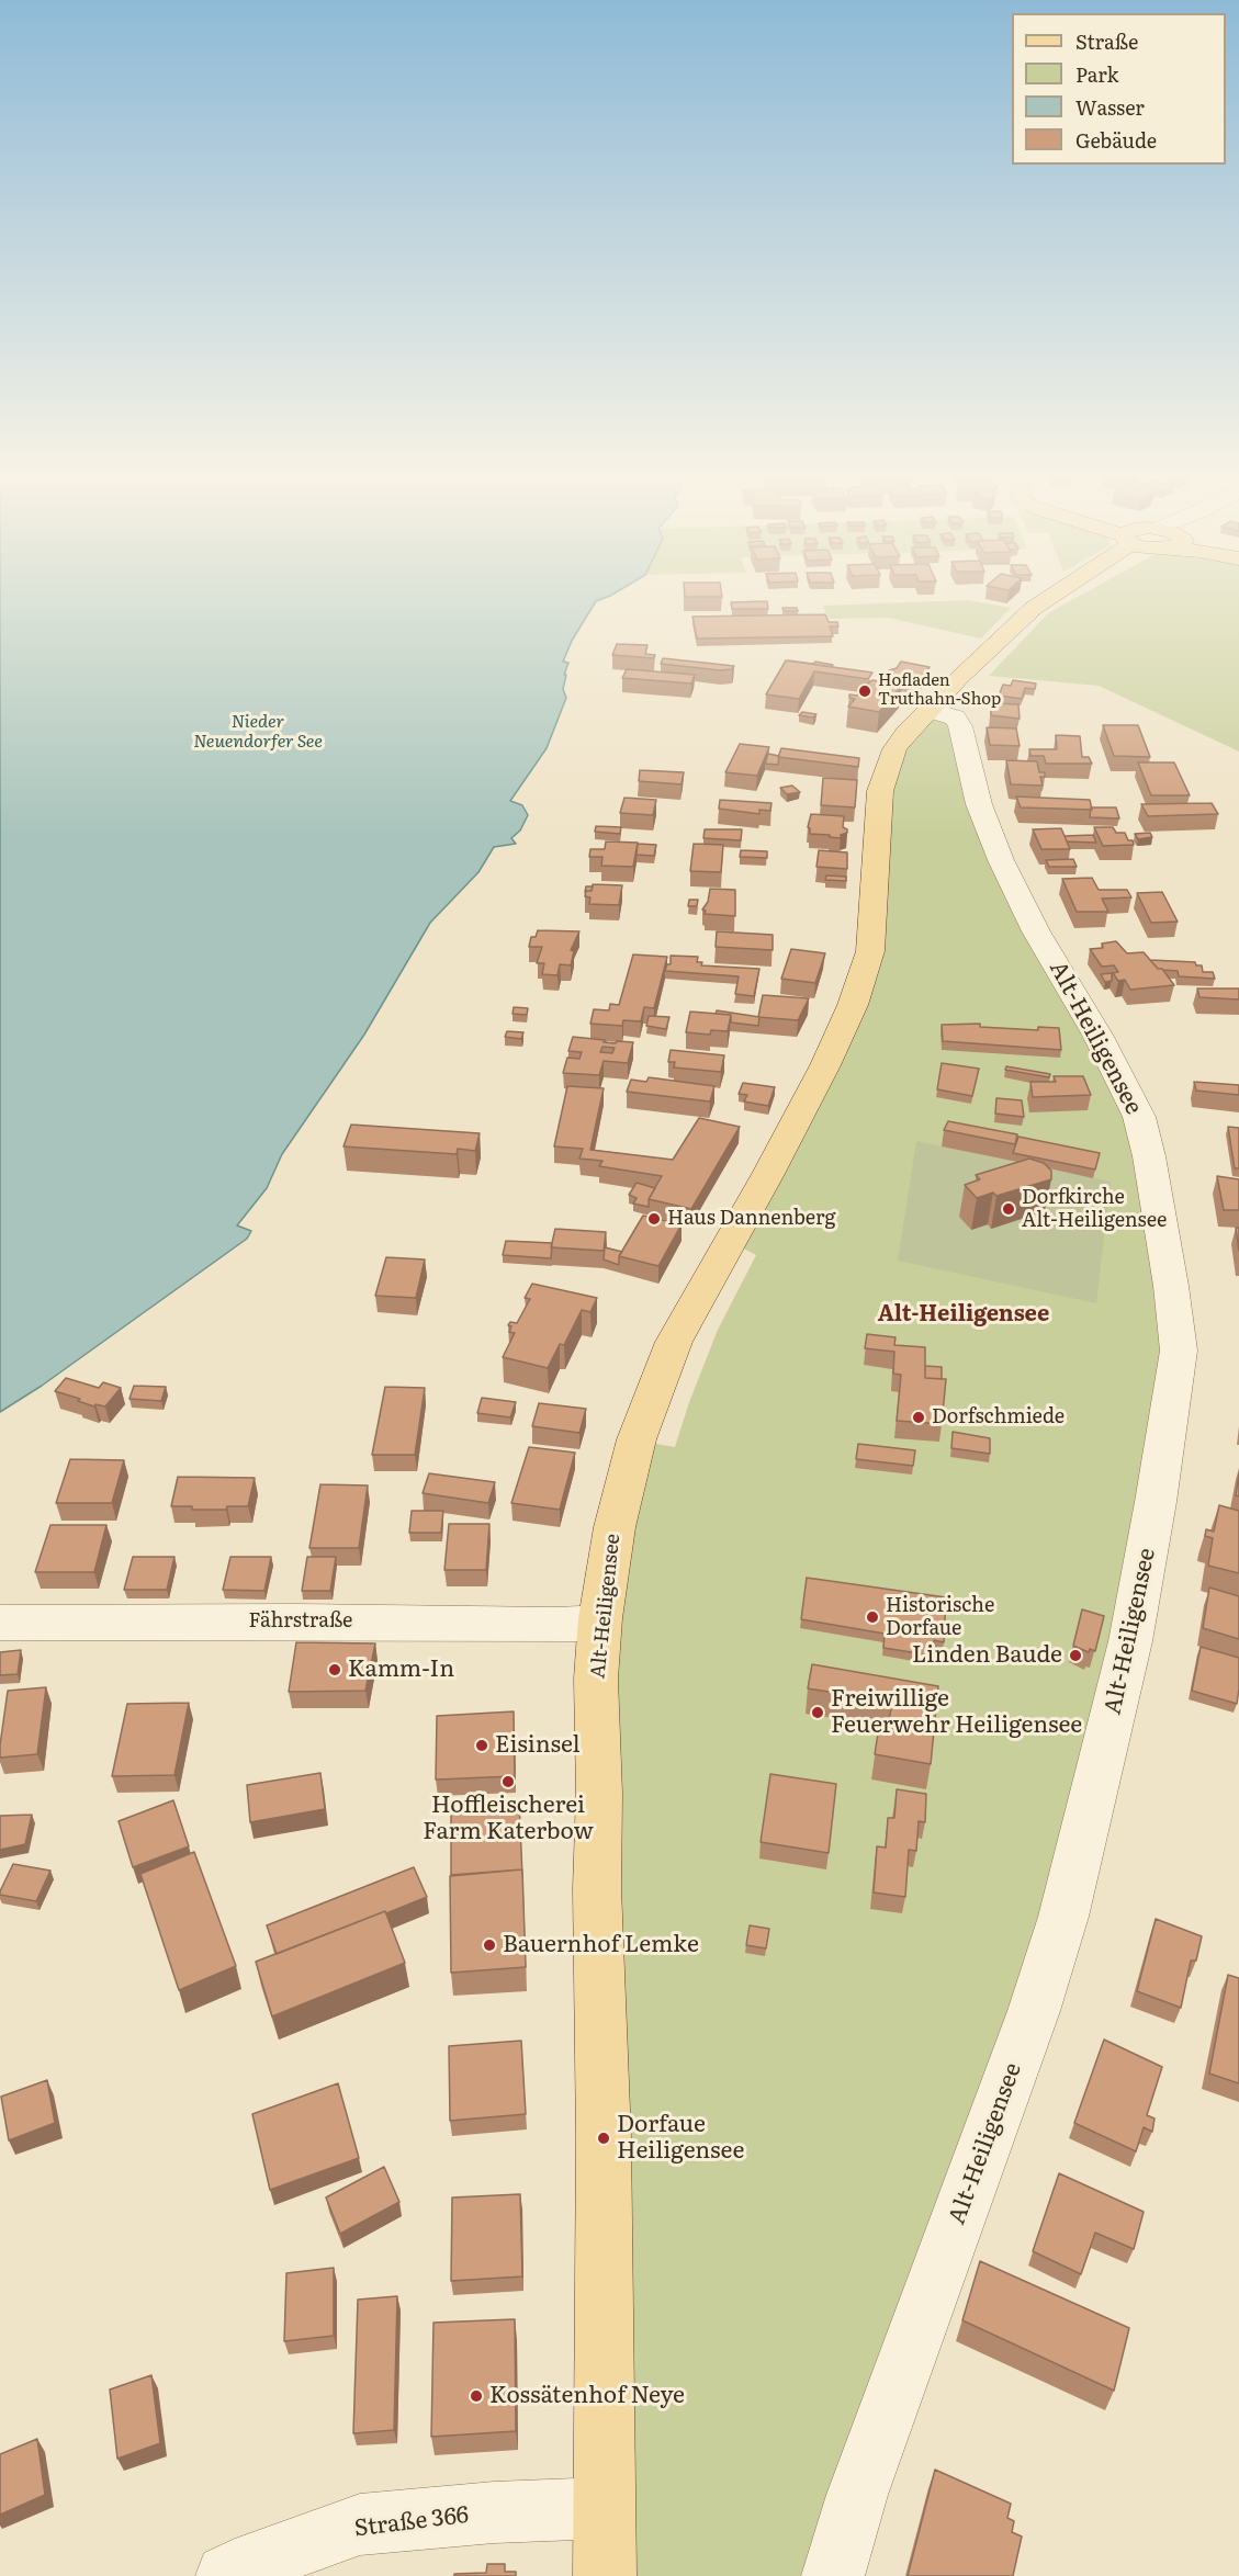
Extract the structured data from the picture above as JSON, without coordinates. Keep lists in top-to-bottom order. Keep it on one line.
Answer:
{"streets":{"main road":["Alt-Heiligensee"],"street":["Fährstraße","Straße 366"]},"crossings":[["Alt-Heiligensee","Fährstraße"],["Alt-Heiligensee","Straße 366"]],"districts":["Alt-Heiligensee"],"water":["Nieder Neuendorfer See"],"places":["Hofladen Truthahn-Shop","Dorfkirche Alt-Heiligensee","Haus Dannenberg","Dorfschmiede","Historische Dorfaue","Linden Baude","Kamm-In","Freiwillige Feuerwehr Heiligensee","Eisinsel","Hoffleischerei Farm Katerbow","Bauernhof Lemke","Dorfaue Heiligensee","Kossätenhof Neye"],"legend":["Straße","Park","Wasser","Gebäude"]}
